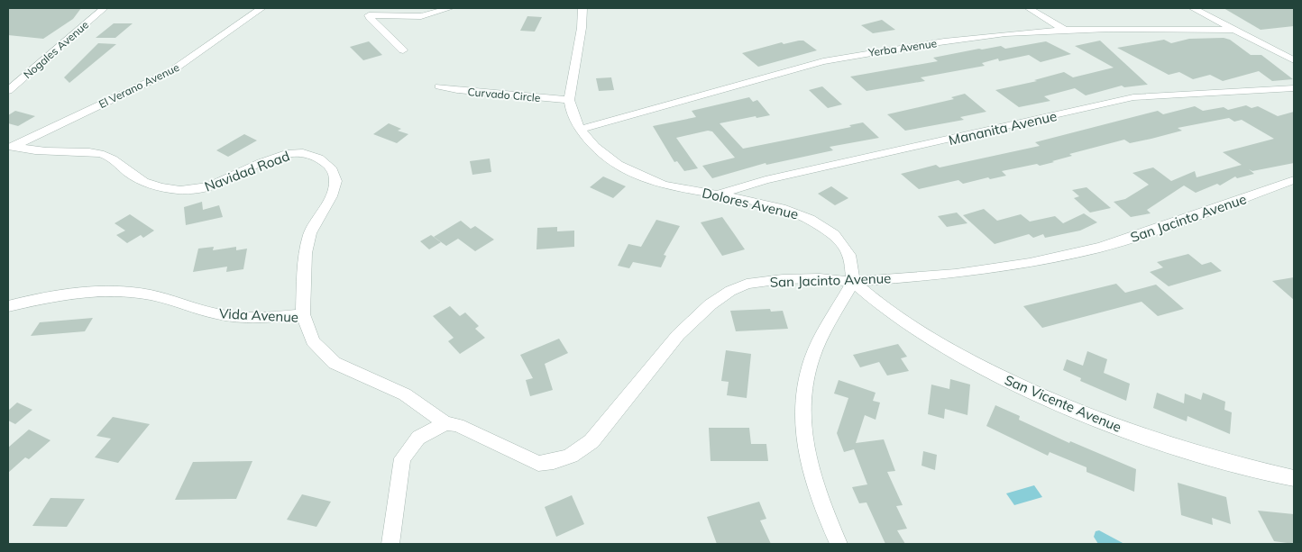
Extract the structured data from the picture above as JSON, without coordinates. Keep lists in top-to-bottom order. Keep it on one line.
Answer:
{"streets":{"street":["Yerba Avenue","Nogales Avenue","El Verano Avenue","Curvado Circle","Mananita Avenue","Navidad Road","Dolores Avenue","San Jacinto Avenue","Vida Avenue","San Vicente Avenue"]},"crossings":[["Yerba Avenue","Dolores Avenue"],["El Verano Avenue","Navidad Road"],["Curvado Circle","Dolores Avenue"],["Mananita Avenue","Dolores Avenue"],["Navidad Road","Vida Avenue"],["Dolores Avenue","San Jacinto Avenue"],["Dolores Avenue","San Vicente Avenue"],["San Jacinto Avenue","Vida Avenue"],["San Jacinto Avenue","San Vicente Avenue"]]}
